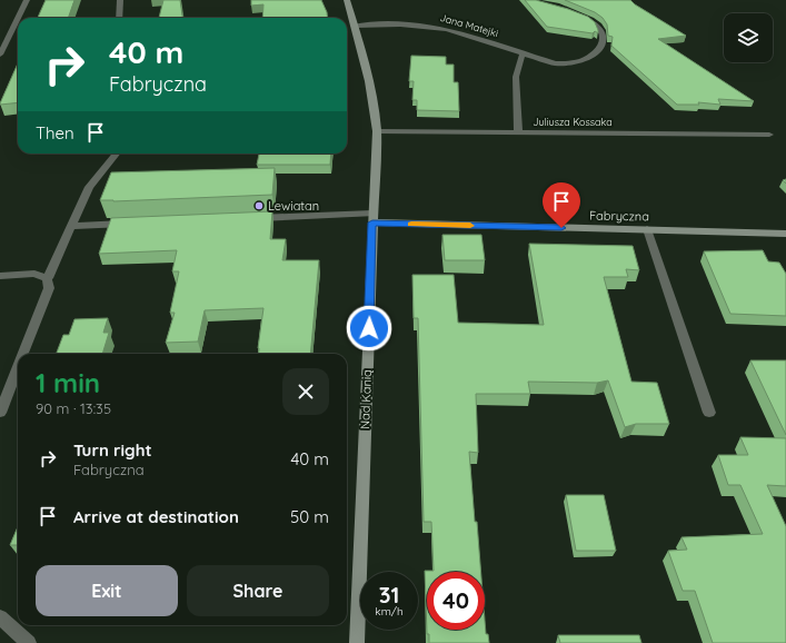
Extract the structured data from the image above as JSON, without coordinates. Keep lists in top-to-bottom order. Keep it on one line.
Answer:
{"streets":{"street":["Jana Matejki","Juliusza Kossaka","Fabryczna","Nad Kanią"]},"crossings":[["Jana Matejki","Nad Kanią"],["Juliusza Kossaka","Nad Kanią"],["Fabryczna","Nad Kanią"]],"places":["Lewiatan"],"page":{"turn":["40 m","Fabryczna"],"then":"Then","heading":["1 min","90 m · 13:35"],"list":[{"name":"Turn right","note":"Fabryczna","value":"40 m"},{"name":"Arrive at destination","value":"50 m"}],"buttons":["Exit","Share"],"speed":"31 km/h","limit":"40"}}
